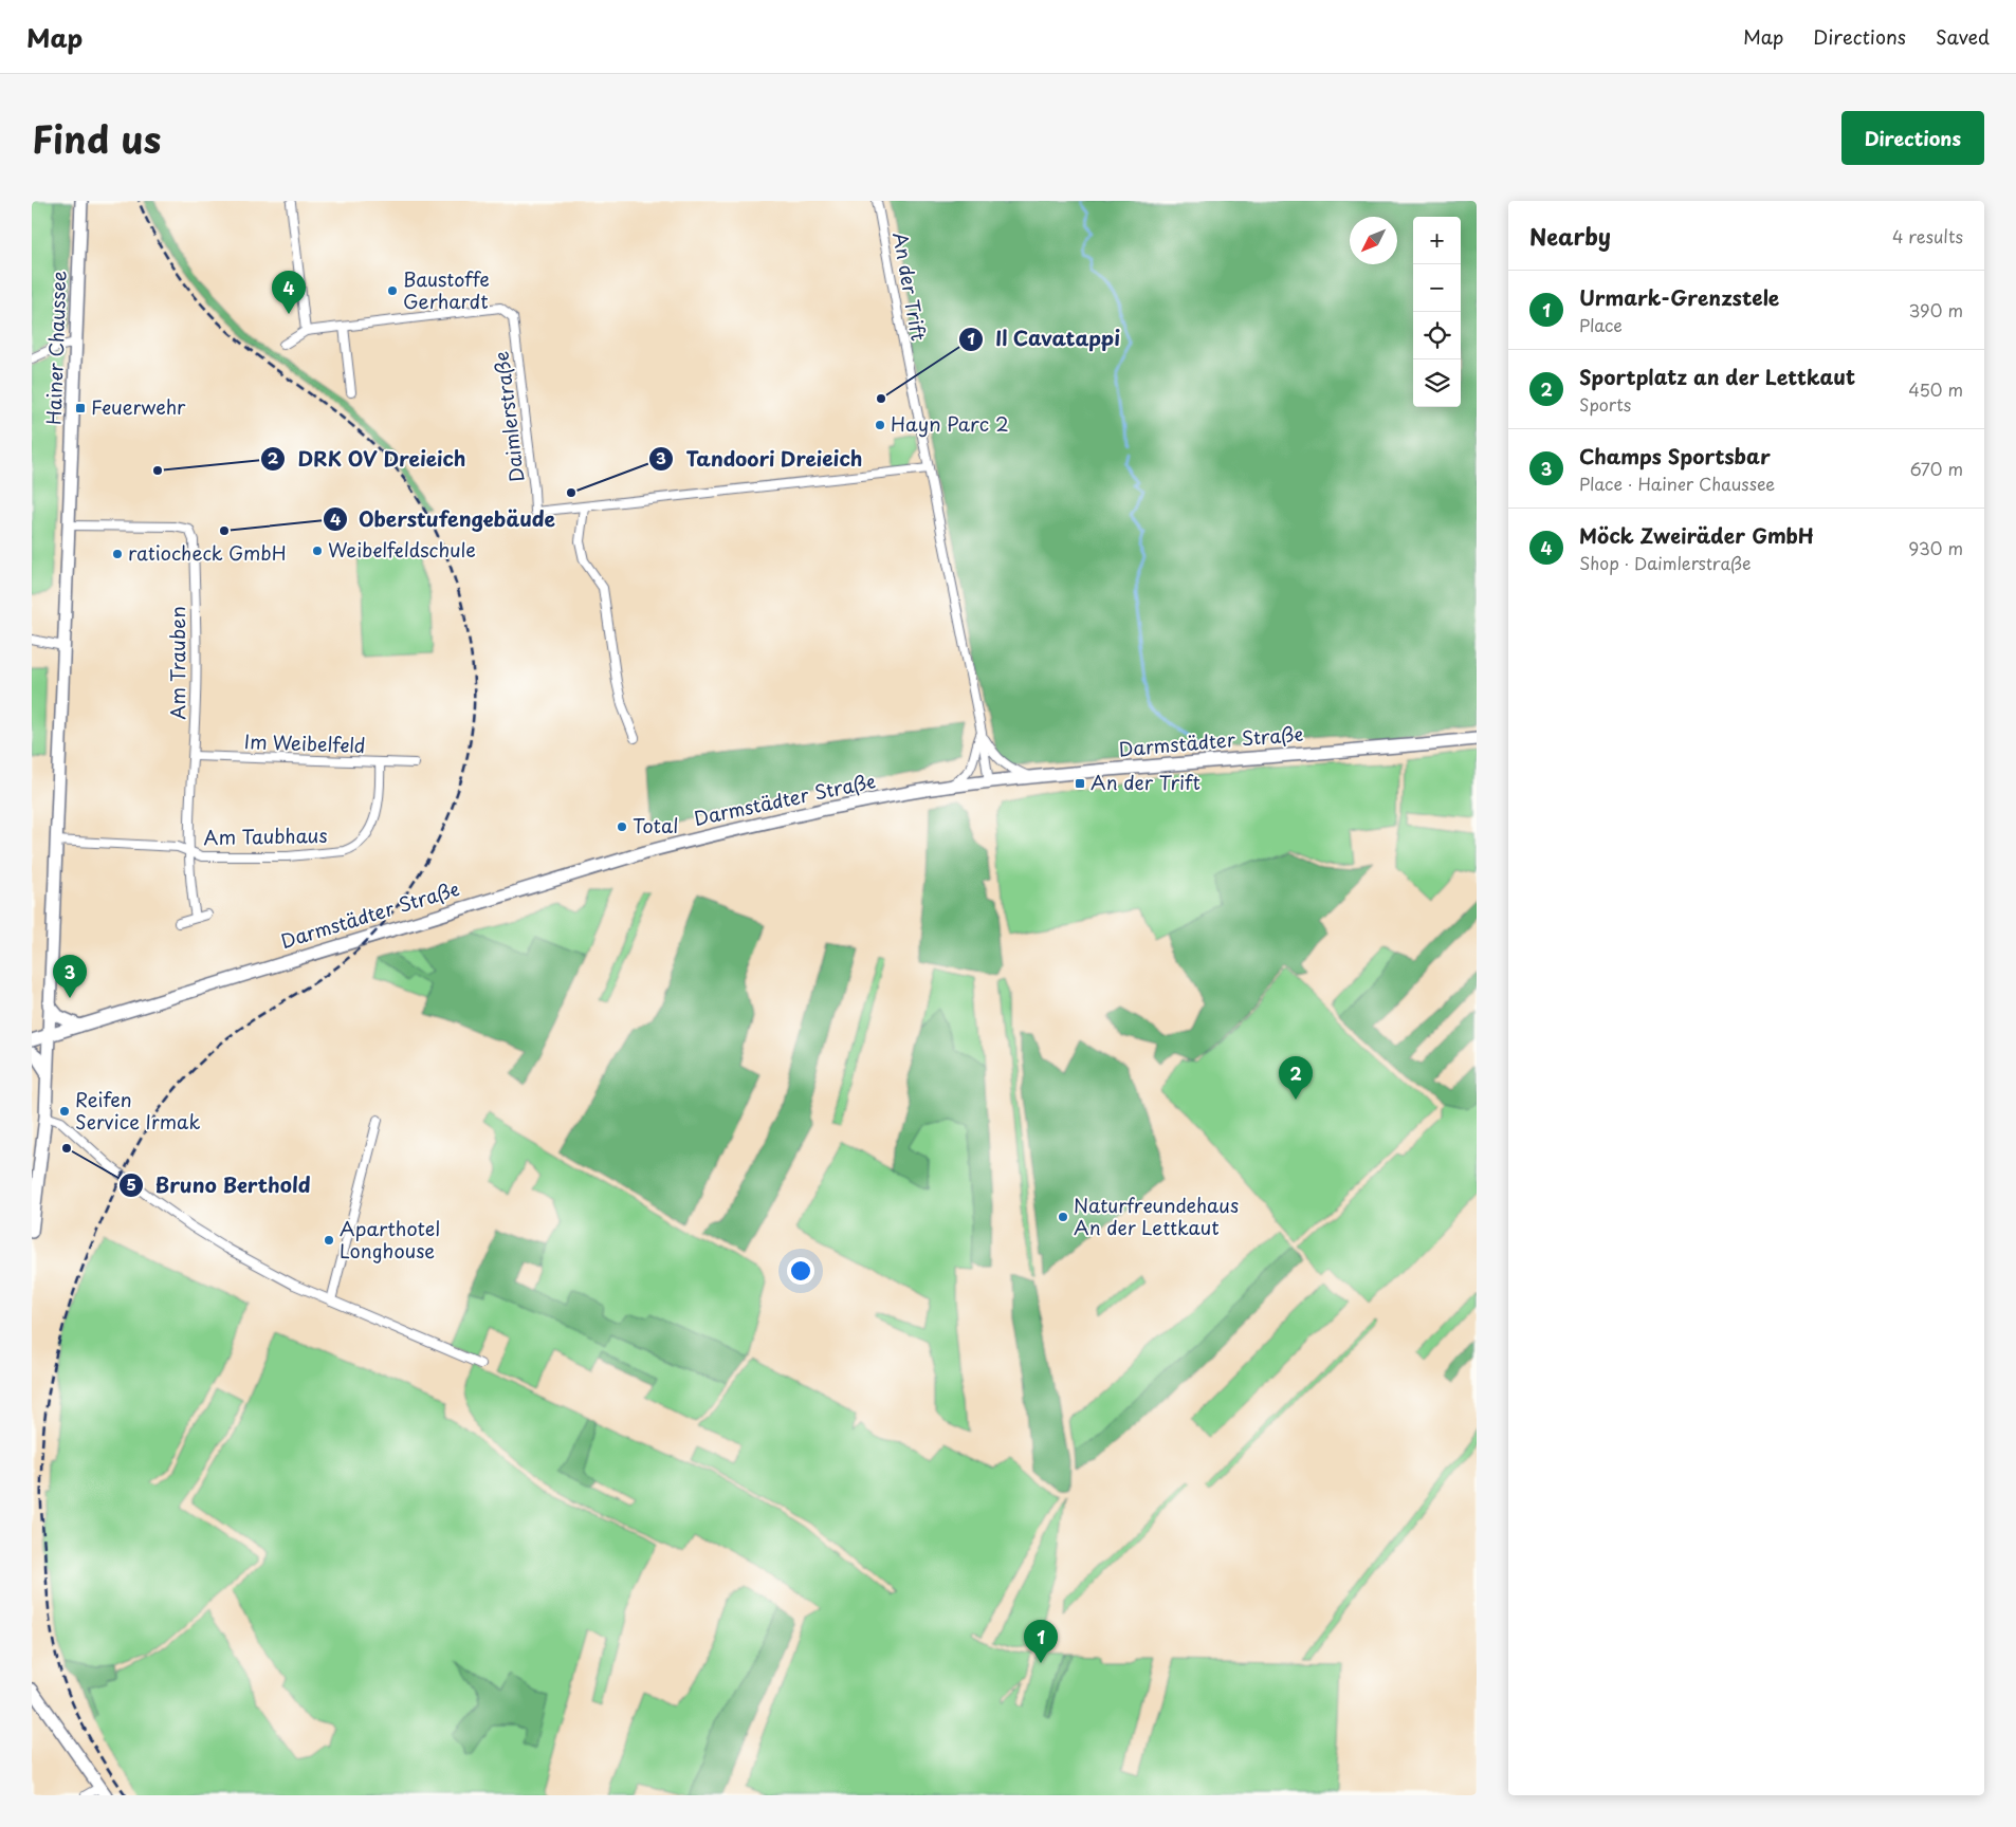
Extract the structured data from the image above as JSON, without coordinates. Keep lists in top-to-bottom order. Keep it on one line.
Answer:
{"streets":{"main road":["Hainer Chaussee","Darmstädter Straße"],"street":["An der Trift","Daimlerstraße","Am Trauben","Im Weibelfeld","Am Taubhaus"]},"crossings":[["An der Trift","Daimlerstraße"],["An der Trift","Darmstädter Straße"],["Hainer Chaussee","Am Trauben"],["Hainer Chaussee","Darmstädter Straße"],["Hainer Chaussee","Am Taubhaus"],["Am Trauben","Im Weibelfeld"],["Am Trauben","Am Taubhaus"],["Im Weibelfeld","Am Taubhaus"]],"places":{"other":["Baustoffe Gerhardt","Il Cavatappi","Hayn Parc 2","DRK OV Dreieich","Tandoori Dreieich","Oberstufengebäude","Weibelfeldschule","ratiocheck GmbH","Total","Reifen Service Irmak","Bruno Berthold","Naturfreundehaus An der Lettkaut","Aparthotel Longhouse"],"transit":["Feuerwehr","An der Trift"]},"north":"bottom left","page":{"header":"Map","nav":["Map","Directions","Saved"],"title":"Find us","buttons":"Directions","heading":["Nearby","4 results"],"map_buttons":["+","−"],"list":[{"mark":"1","name":"Urmark-Grenzstele","note":"Place","value":"390 m"},{"mark":"2","name":"Sportplatz an der Lettkaut","note":"Sports","value":"450 m"},{"mark":"3","name":"Champs Sportsbar","note":"Place · Hainer Chaussee","value":"670 m"},{"mark":"4","name":"Möck Zweiräder GmbH","note":"Shop · Daimlerstraße","value":"930 m"}],"pins":["4","3","2","1"]}}
